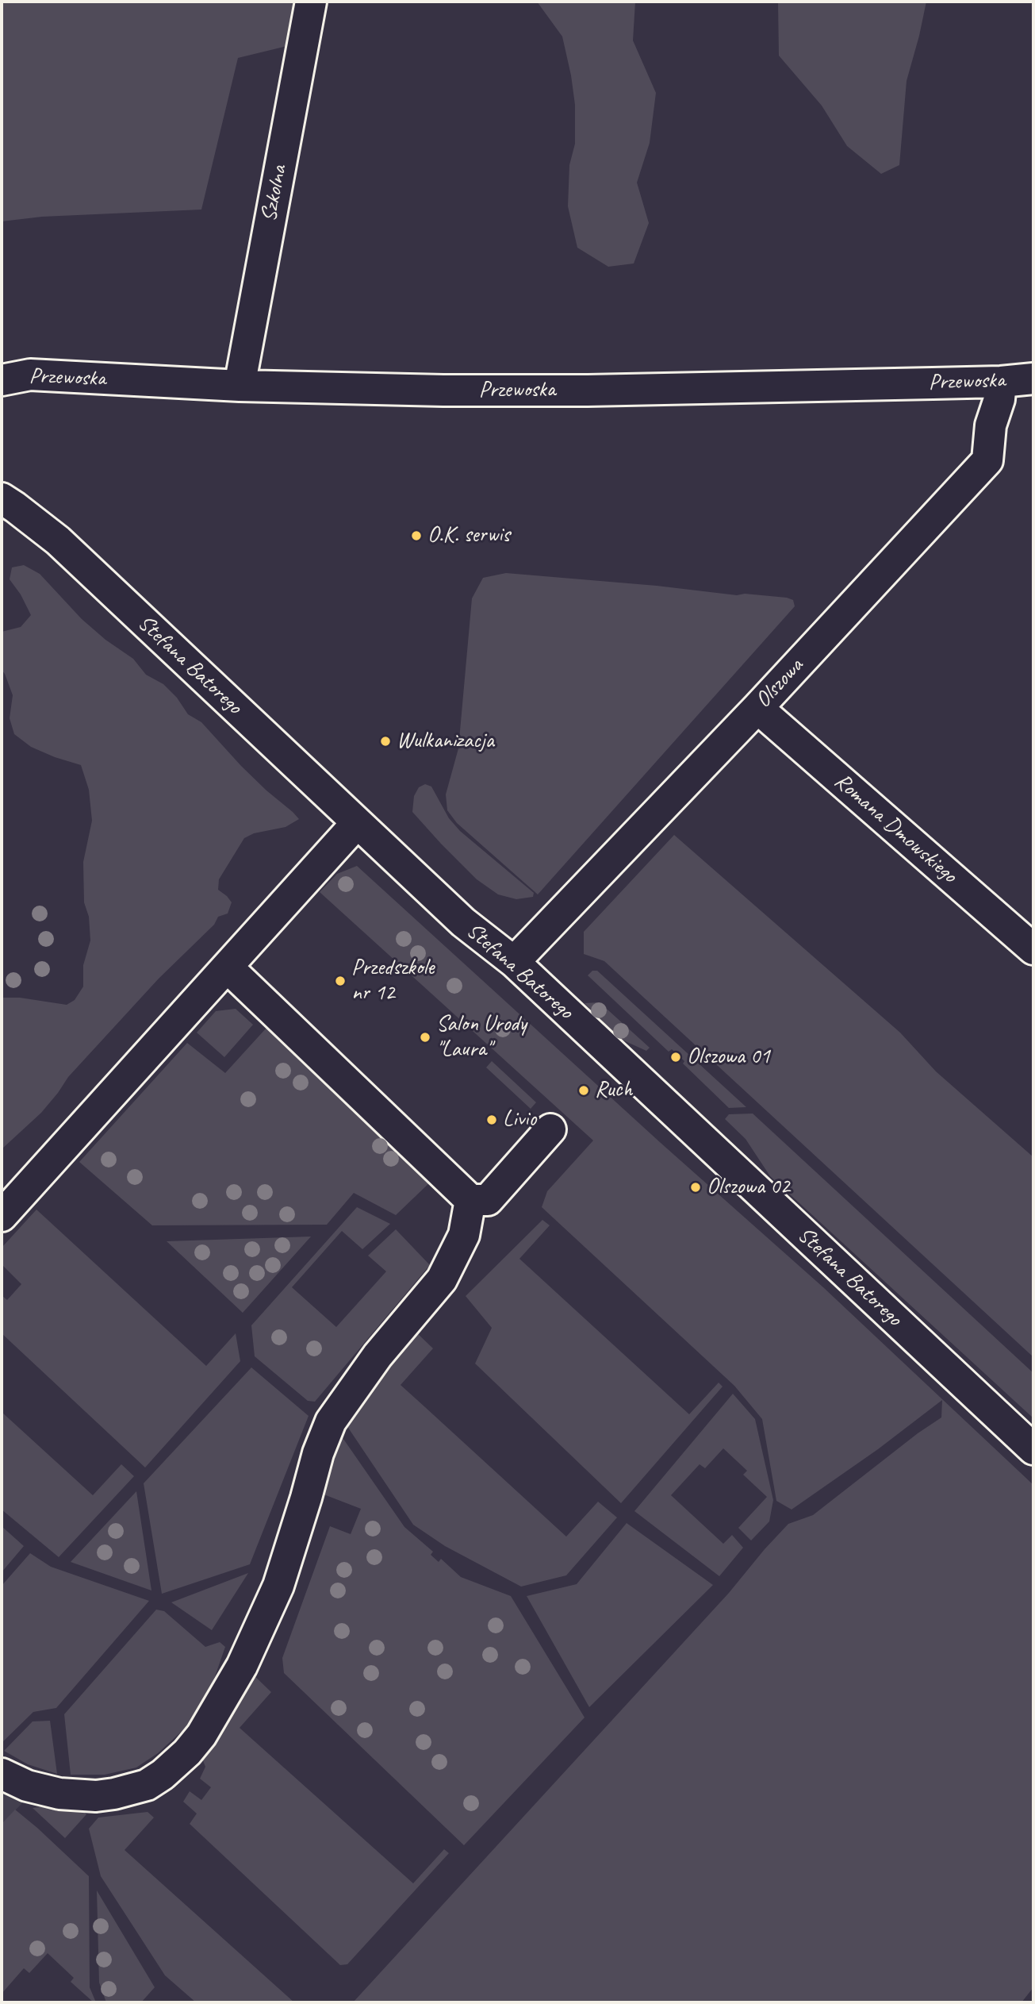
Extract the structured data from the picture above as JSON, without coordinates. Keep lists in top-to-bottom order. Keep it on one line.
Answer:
{"streets":{"street":["Szkolna","Przewoska","Stefana Batorego","Olszowa","Romana Dmowskiego"]},"crossings":[["Szkolna","Przewoska"],["Przewoska","Olszowa"],["Stefana Batorego","Olszowa"],["Olszowa","Romana Dmowskiego"]],"places":["O.K. serwis","Wulkanizacja","Przedszkole nr 12","Salon Urody \"Laura\"","Olszowa 01","Ruch","Livio","Olszowa 02"]}
